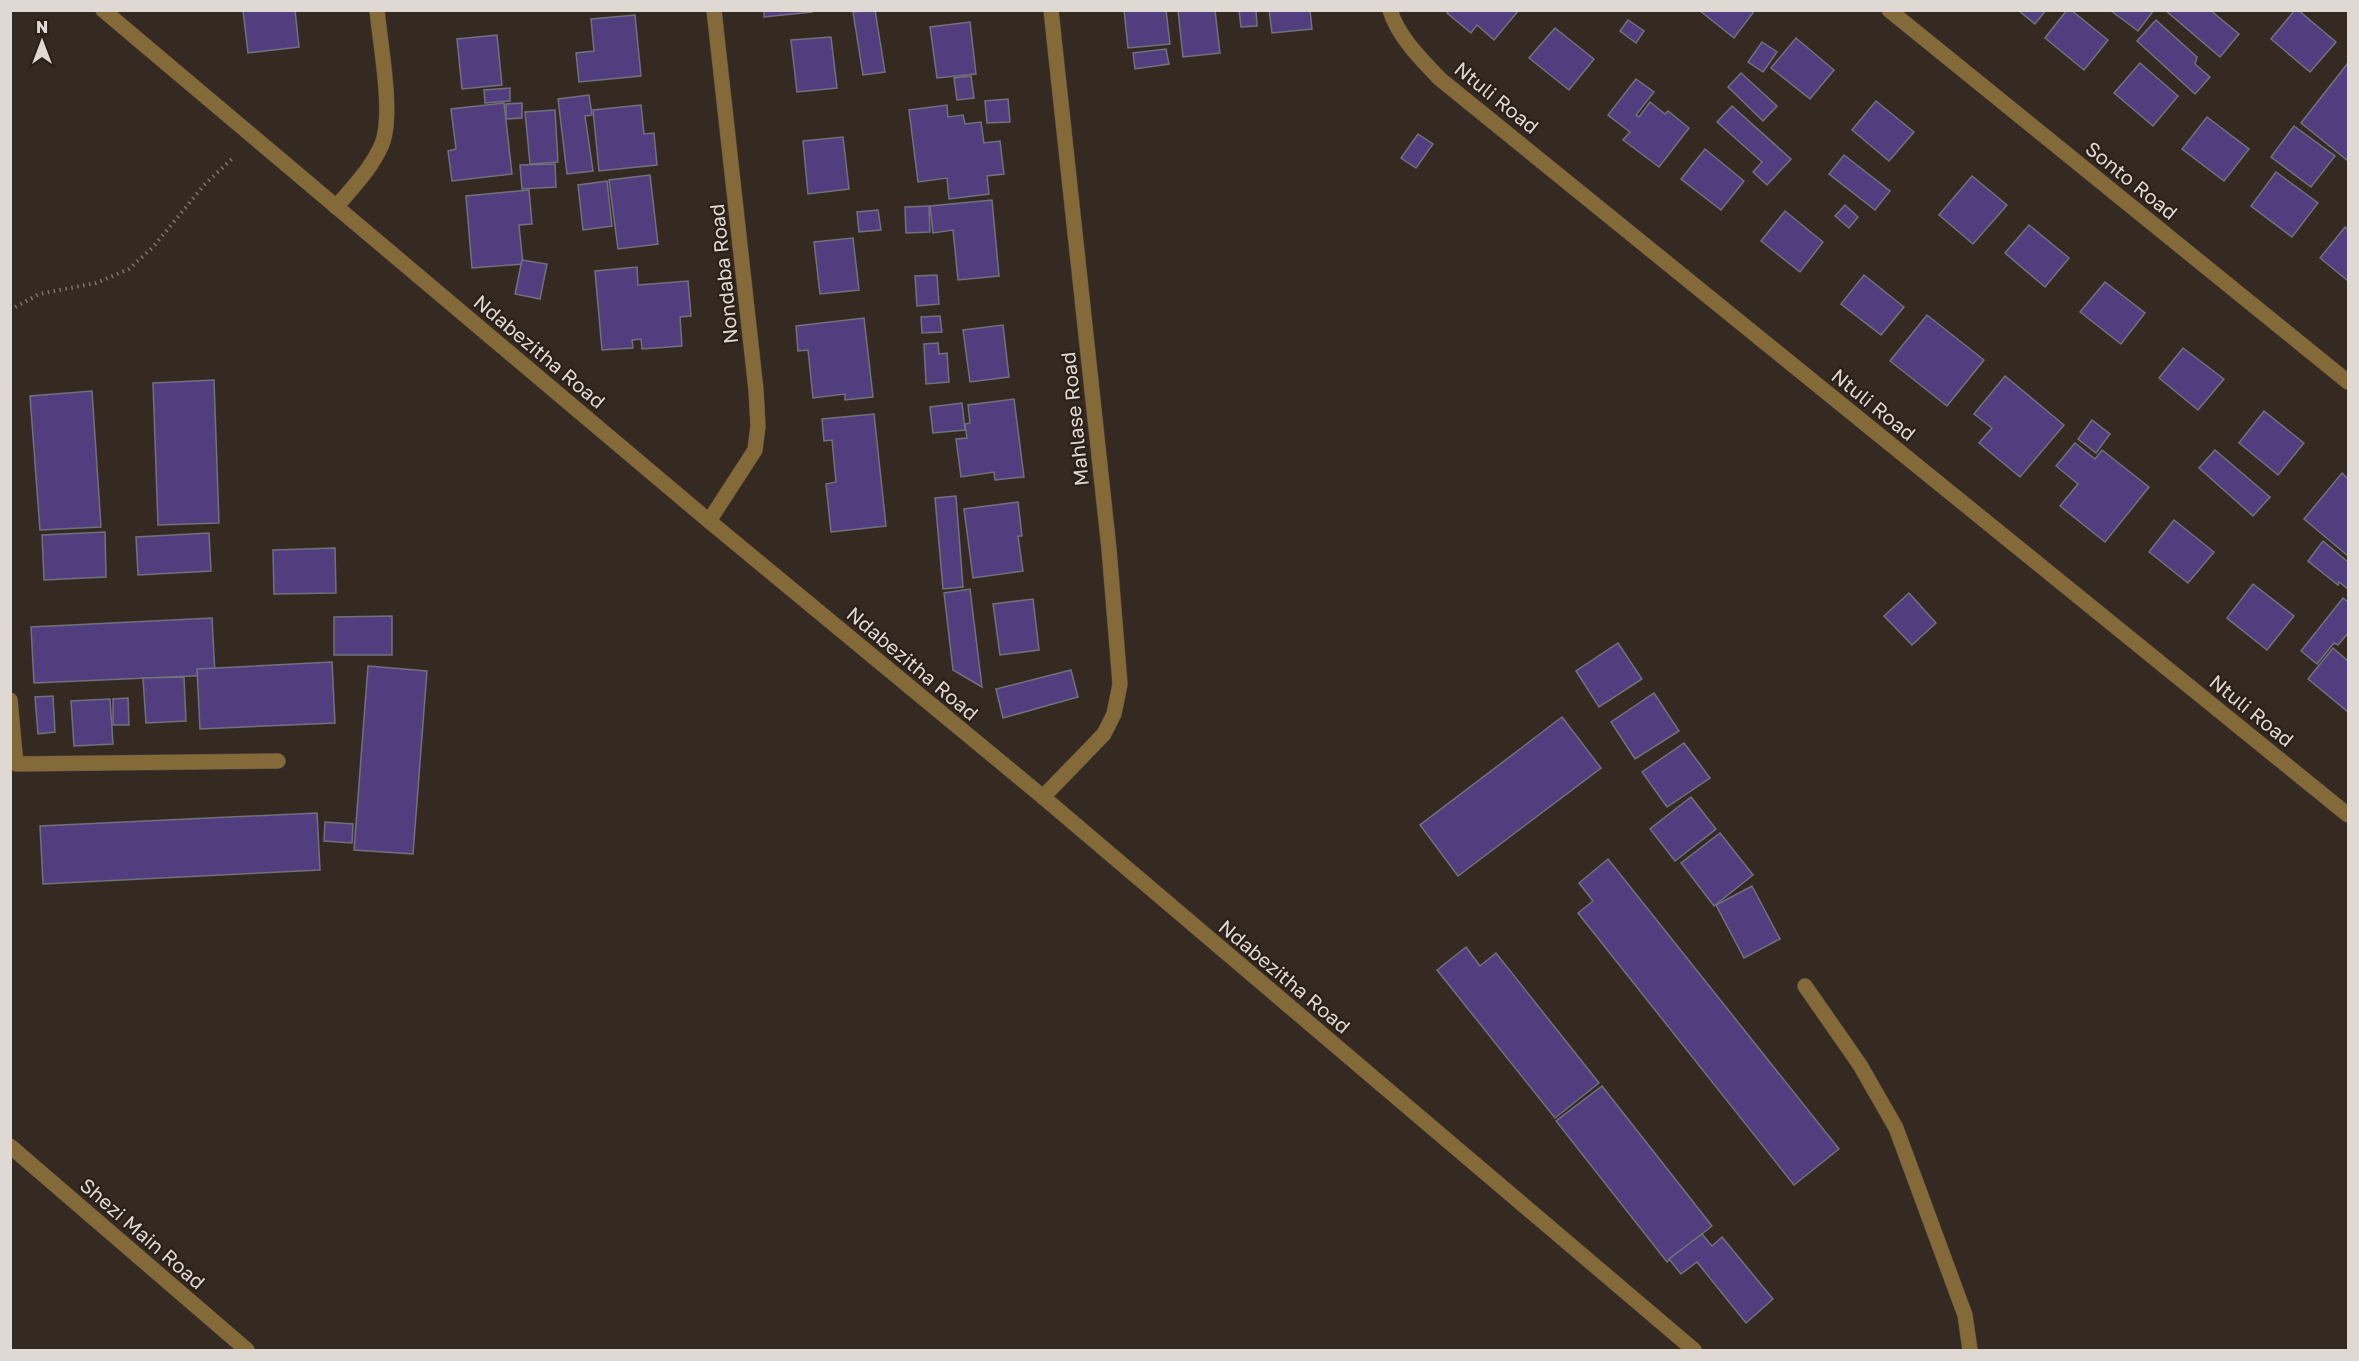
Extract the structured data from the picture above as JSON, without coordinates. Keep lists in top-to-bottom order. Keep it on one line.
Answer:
{"streets":{"street":["Ntuli Road","Sonto Road","Nondaba Road","Ndabezitha Road","Mahlase Road","Shezi Main Road"]},"crossings":[["Nondaba Road","Ndabezitha Road"],["Ndabezitha Road","Mahlase Road"]],"north":"top"}
